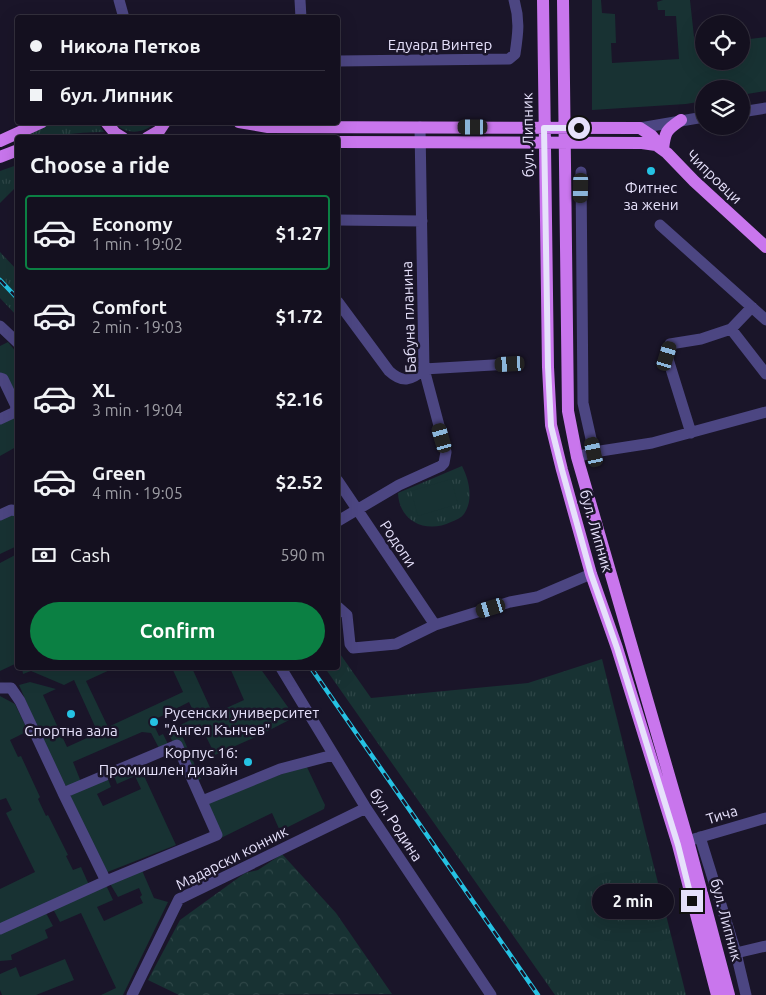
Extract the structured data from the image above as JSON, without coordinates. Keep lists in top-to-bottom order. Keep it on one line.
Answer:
{"streets":{"main road":["бул. Липник","Чипровци"],"street":["Едуард Винтер","Бабуна планина","Родопи","Тича","бул. Родина","Мадарски конник"]},"crossings":[["бул. Липник","Тича"],["Бабуна планина","Родопи"],["бул. Родина","Мадарски конник"]],"places":["Фитнес за жени","Спортна зала","Русенски университет \"Ангел Кънчев\"","Корпус 16: Промишлен дизайн"],"page":{"banner":["Никола Петков","бул. Липник"],"heading":"Choose a ride","list":[{"name":"Economy","note":"1 min · 19:02","value":"$1.27"},{"name":"Comfort","note":"2 min · 19:03","value":"$1.72"},{"name":"XL","note":"3 min · 19:04","value":"$2.16"},{"name":"Green","note":"4 min · 19:05","value":"$2.52"}],"pay":["Cash","590 m"],"buttons":"Confirm","bubble":"2 min"}}
